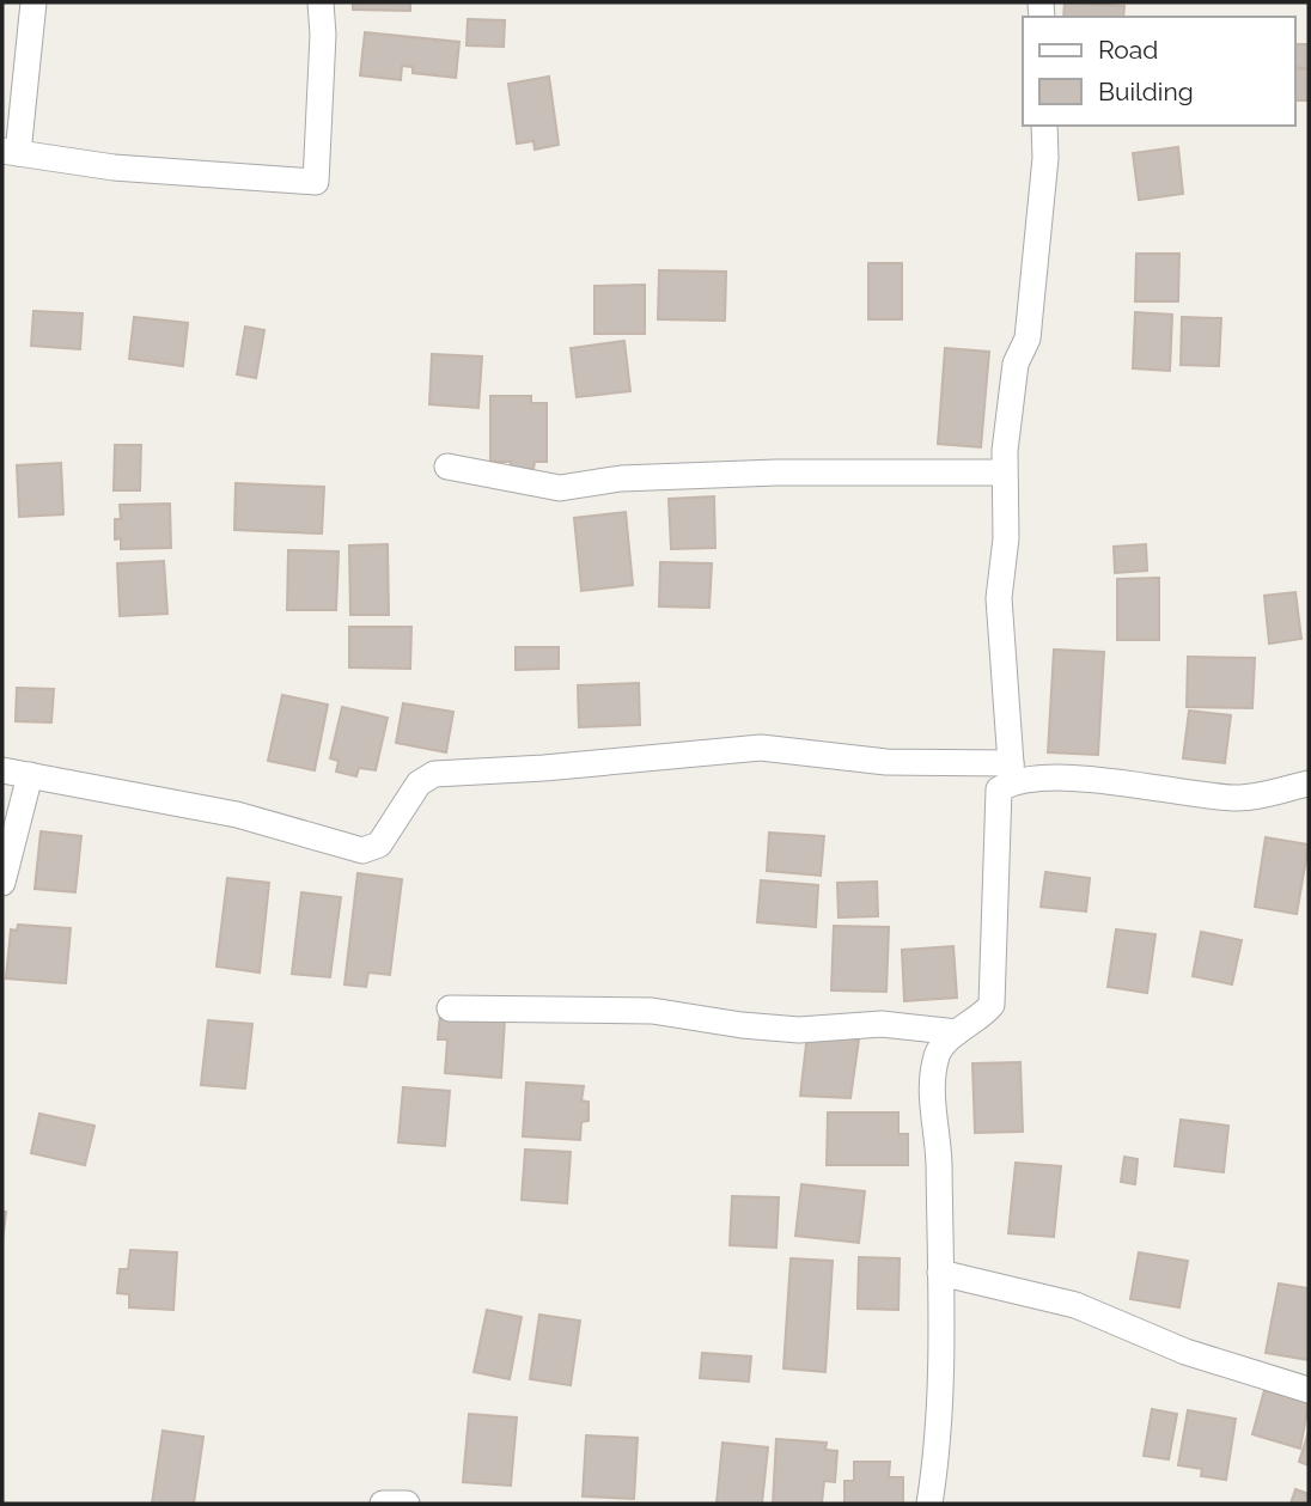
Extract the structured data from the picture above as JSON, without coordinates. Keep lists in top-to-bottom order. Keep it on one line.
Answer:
{"legend":["Road","Building"]}
